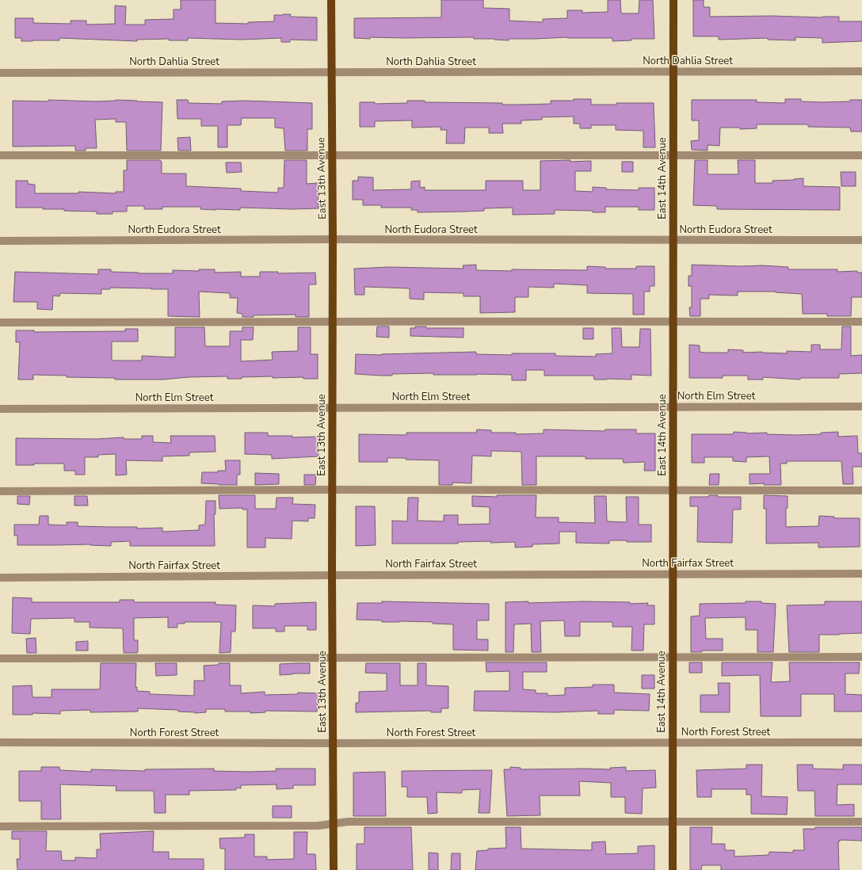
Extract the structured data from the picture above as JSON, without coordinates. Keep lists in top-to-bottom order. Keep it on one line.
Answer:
{"streets":{"main road":["East 13th Avenue","East 14th Avenue"],"street":["North Dahlia Street","North Eudora Street","North Elm Street","North Fairfax Street","North Forest Street"]},"crossings":[["North Dahlia Street","East 13th Avenue"],["North Dahlia Street","East 14th Avenue"],["East 13th Avenue","North Eudora Street"],["East 13th Avenue","North Elm Street"],["East 13th Avenue","North Fairfax Street"],["East 13th Avenue","North Forest Street"],["East 14th Avenue","North Eudora Street"],["East 14th Avenue","North Elm Street"],["East 14th Avenue","North Fairfax Street"],["East 14th Avenue","North Forest Street"]]}
